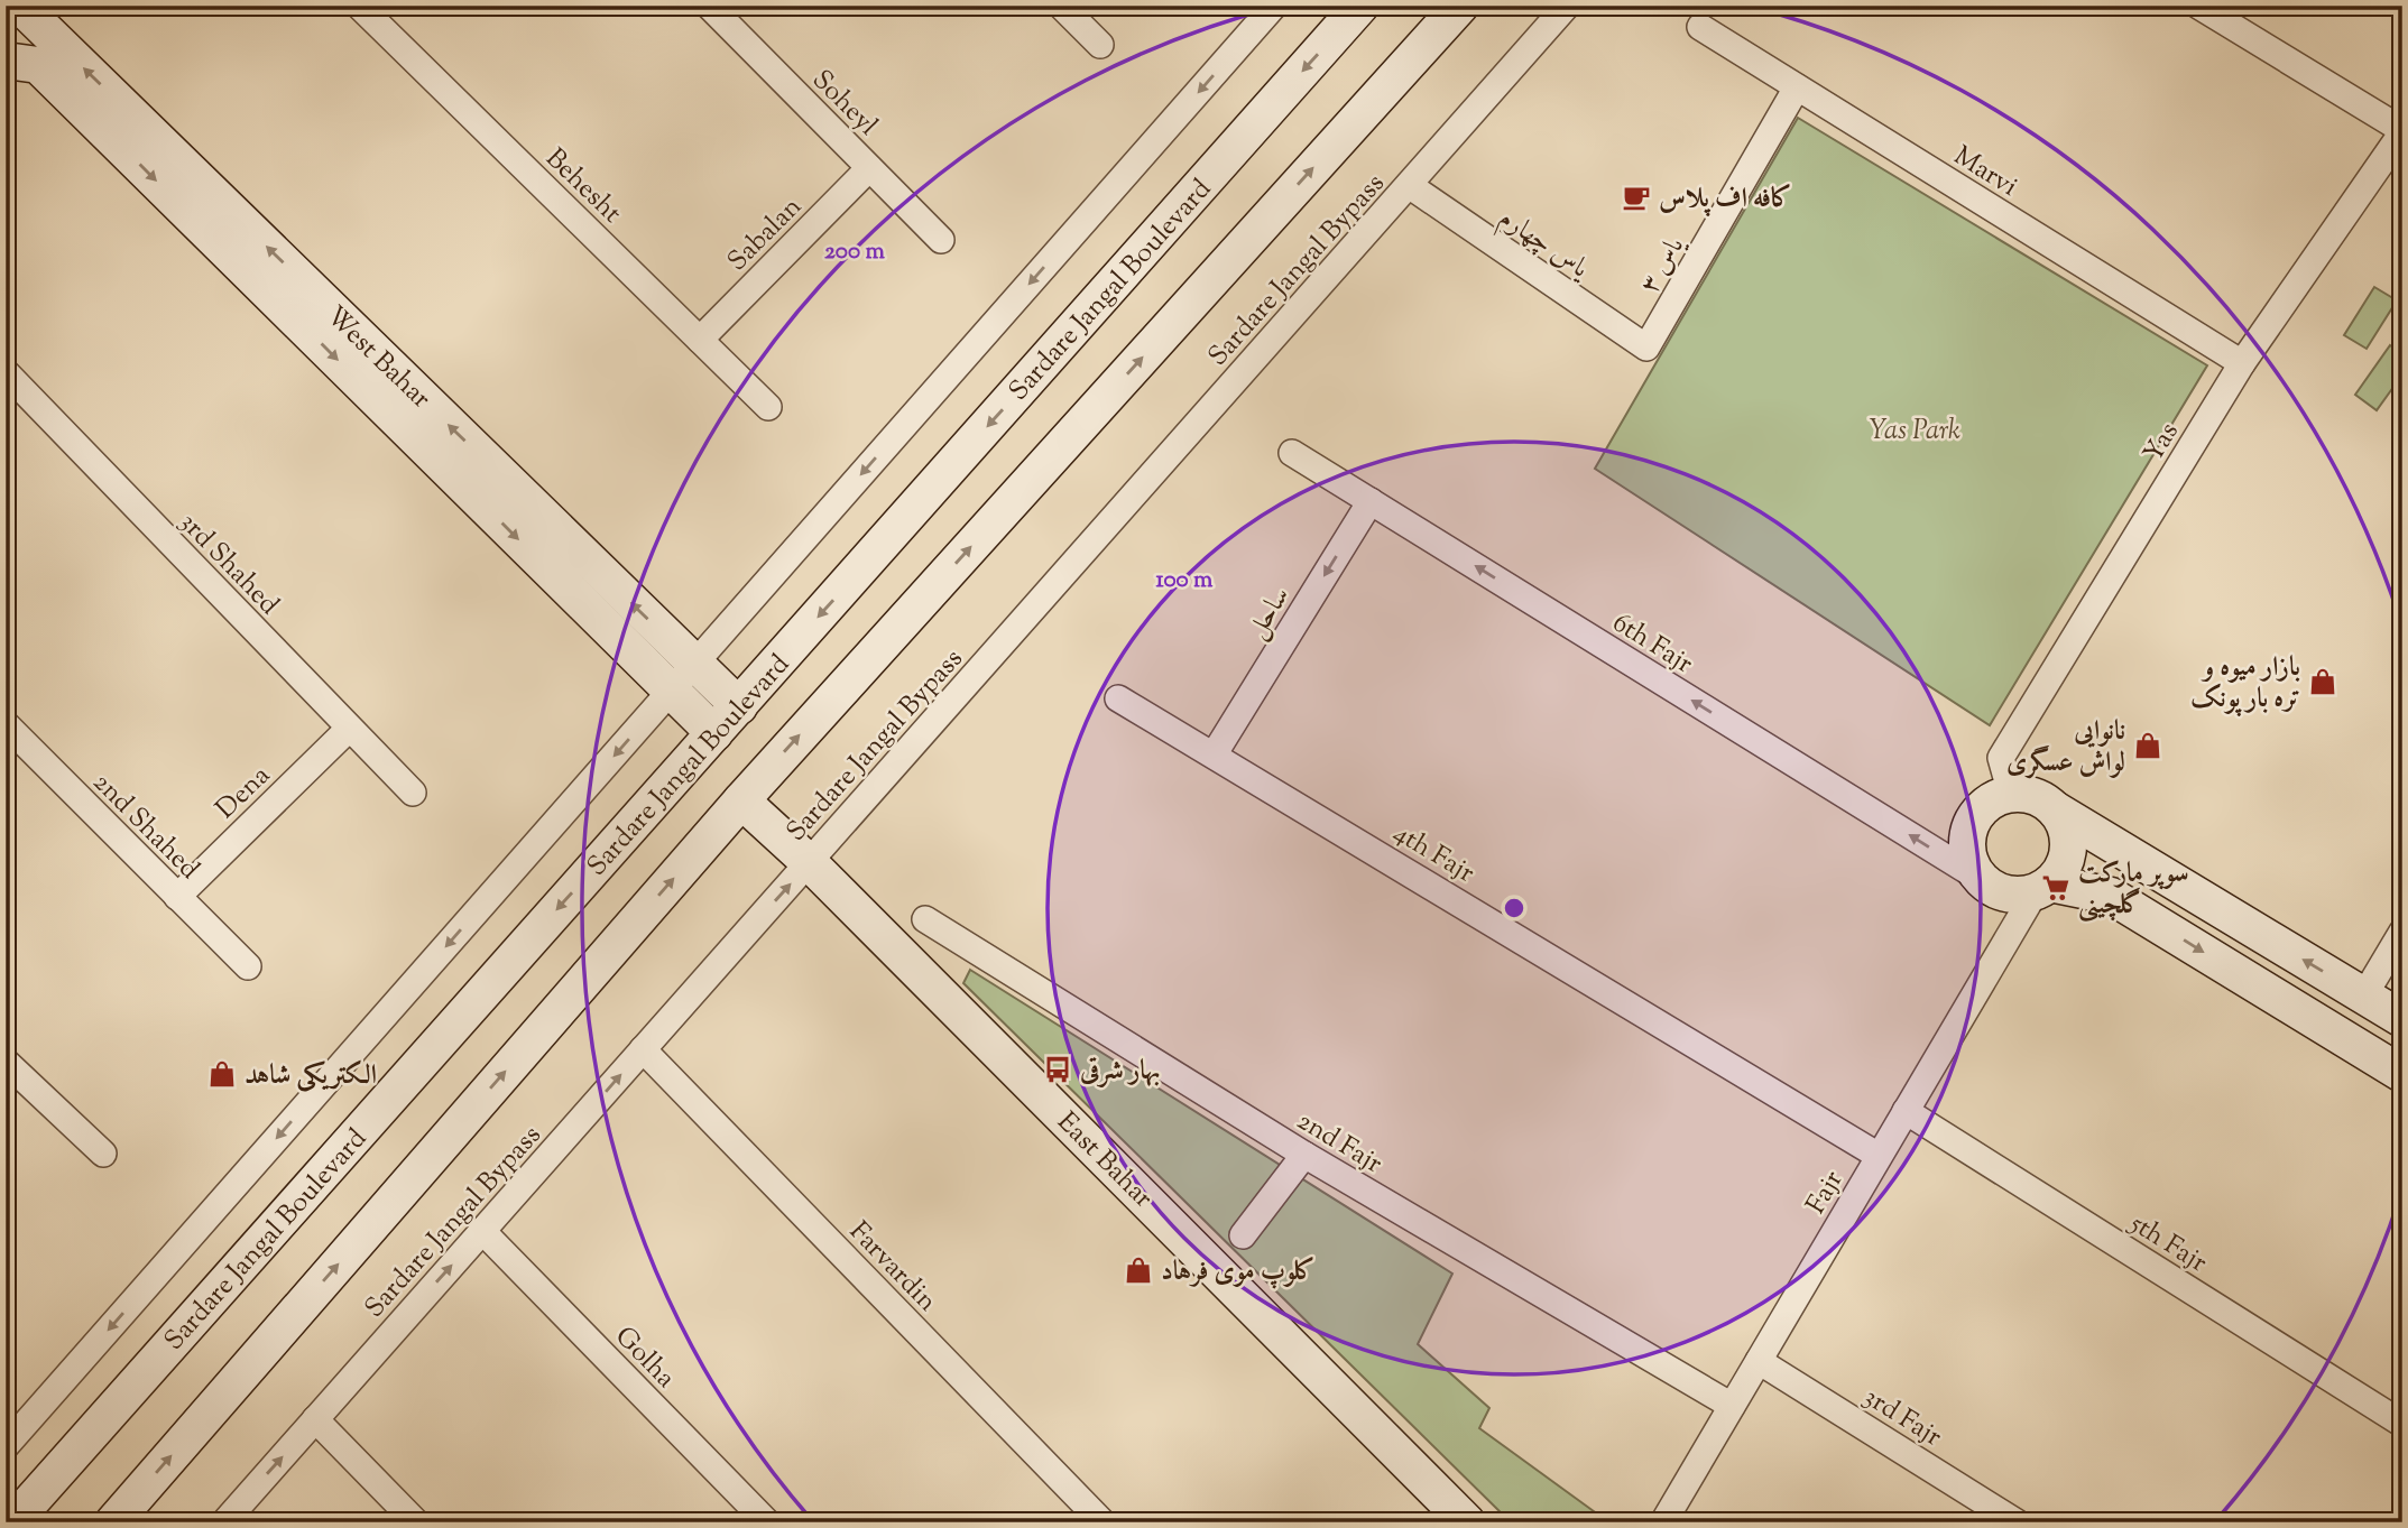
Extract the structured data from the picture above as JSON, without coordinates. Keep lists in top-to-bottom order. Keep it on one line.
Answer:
{"streets":{"street":["Soheyl","Marvi","Behesht","Sabalan","یاس چهارم","یاس ۳","Sardare Jangal Bypass","Sardare Jangal Boulevard","West Bahar","Yas","3rd Shahed","ساحل","6th Fajr","Dena","2nd Shahed","4th Fajr","2nd Fajr","East Bahar","Fajr","5th Fajr","Farvardin","Golha","3rd Fajr"]},"crossings":[["Soheyl","Sabalan"],["Marvi","یاس ۳"],["Marvi","Yas"],["Behesht","Sabalan"],["یاس چهارم","یاس ۳"],["یاس چهارم","Sardare Jangal Bypass"],["Sardare Jangal Bypass","East Bahar"],["Sardare Jangal Bypass","Farvardin"],["Sardare Jangal Bypass","Golha"],["Sardare Jangal Boulevard","West Bahar"],["Yas","6th Fajr"],["Yas","Fajr"],["3rd Shahed","Dena"],["ساحل","6th Fajr"],["ساحل","4th Fajr"],["6th Fajr","Fajr"],["Dena","2nd Shahed"],["4th Fajr","Fajr"],["2nd Fajr","Fajr"],["Fajr","5th Fajr"],["Fajr","3rd Fajr"]],"one_way":["ساحل","6th Fajr"],"parks":["Yas Park"],"places":{"cafe":["کافه اف پلاس"],"shop":["بازار ميوه و تره بار پونک","نانوایی لواش عسگری","الکتریکی شاهد","کلوپ موی فرهاد"],"supermarket":["سوپر مارکت گلچینی"],"bus stop":["بهار شرقی"]},"rings":["200 m","100 m"]}
